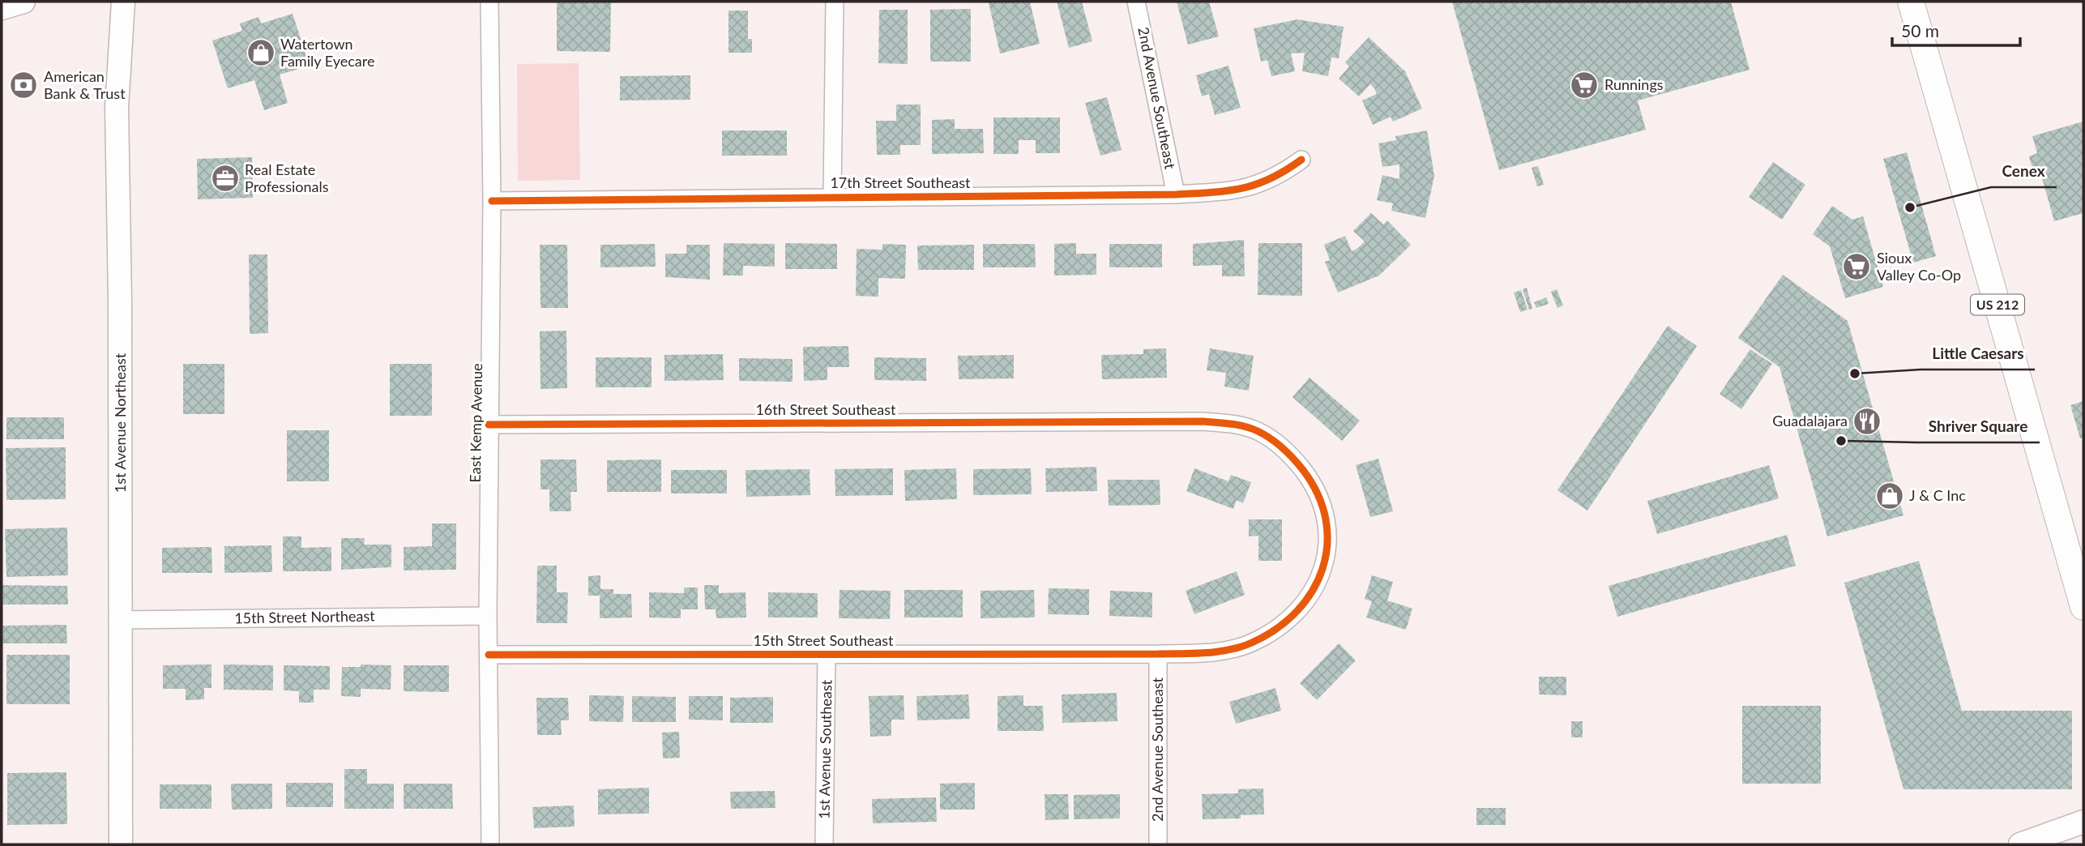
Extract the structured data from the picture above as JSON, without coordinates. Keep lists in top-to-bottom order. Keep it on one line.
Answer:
{"streets":{"main road":["US 212","1st Avenue Northeast"],"street":["2nd Avenue Southeast","17th Street Southeast","16th Street Southeast","East Kemp Avenue","15th Street Northeast","15th Street Southeast","1st Avenue Southeast"]},"crossings":[["2nd Avenue Southeast","17th Street Southeast"],["2nd Avenue Southeast","15th Street Southeast"],["17th Street Southeast","East Kemp Avenue"],["16th Street Southeast","East Kemp Avenue"],["16th Street Southeast","15th Street Southeast"],["1st Avenue Northeast","15th Street Northeast"],["East Kemp Avenue","15th Street Northeast"],["East Kemp Avenue","15th Street Southeast"],["15th Street Southeast","1st Avenue Southeast"]],"places":{"shop":["Watertown Family Eyecare","J & C Inc"],"bank":["American Bank & Trust"],"supermarket":["Runnings","Sioux Valley Co-Op"],"office":["Real Estate Professionals"],"other":["Cenex","Little Caesars","Shriver Square"],"restaurant":["Guadalajara"]},"scale_bar":"50 m"}
